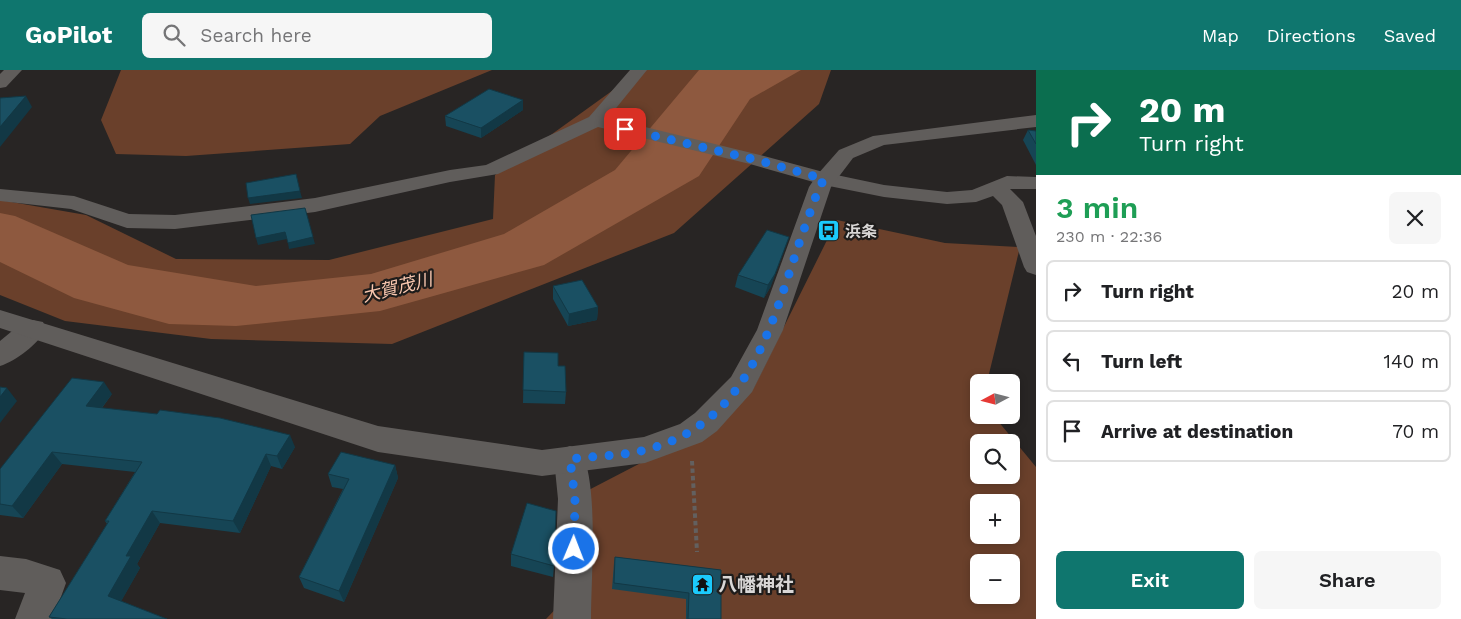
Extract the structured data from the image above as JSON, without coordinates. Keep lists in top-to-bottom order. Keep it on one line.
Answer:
{"water":["大賀茂川"],"places":{"bus stop":["浜条"],"temple":["八幡神社"]},"north":"left","page":{"header":"GoPilot","search":"Search here","nav":["Map","Directions","Saved"],"turn":["20 m","Turn right"],"heading":["3 min","230 m · 22:36"],"list":[{"name":"Turn right","value":"20 m"},{"name":"Turn left","value":"140 m"},{"name":"Arrive at destination","value":"70 m"}],"map_buttons":["+","−"],"buttons":["Exit","Share"]}}
